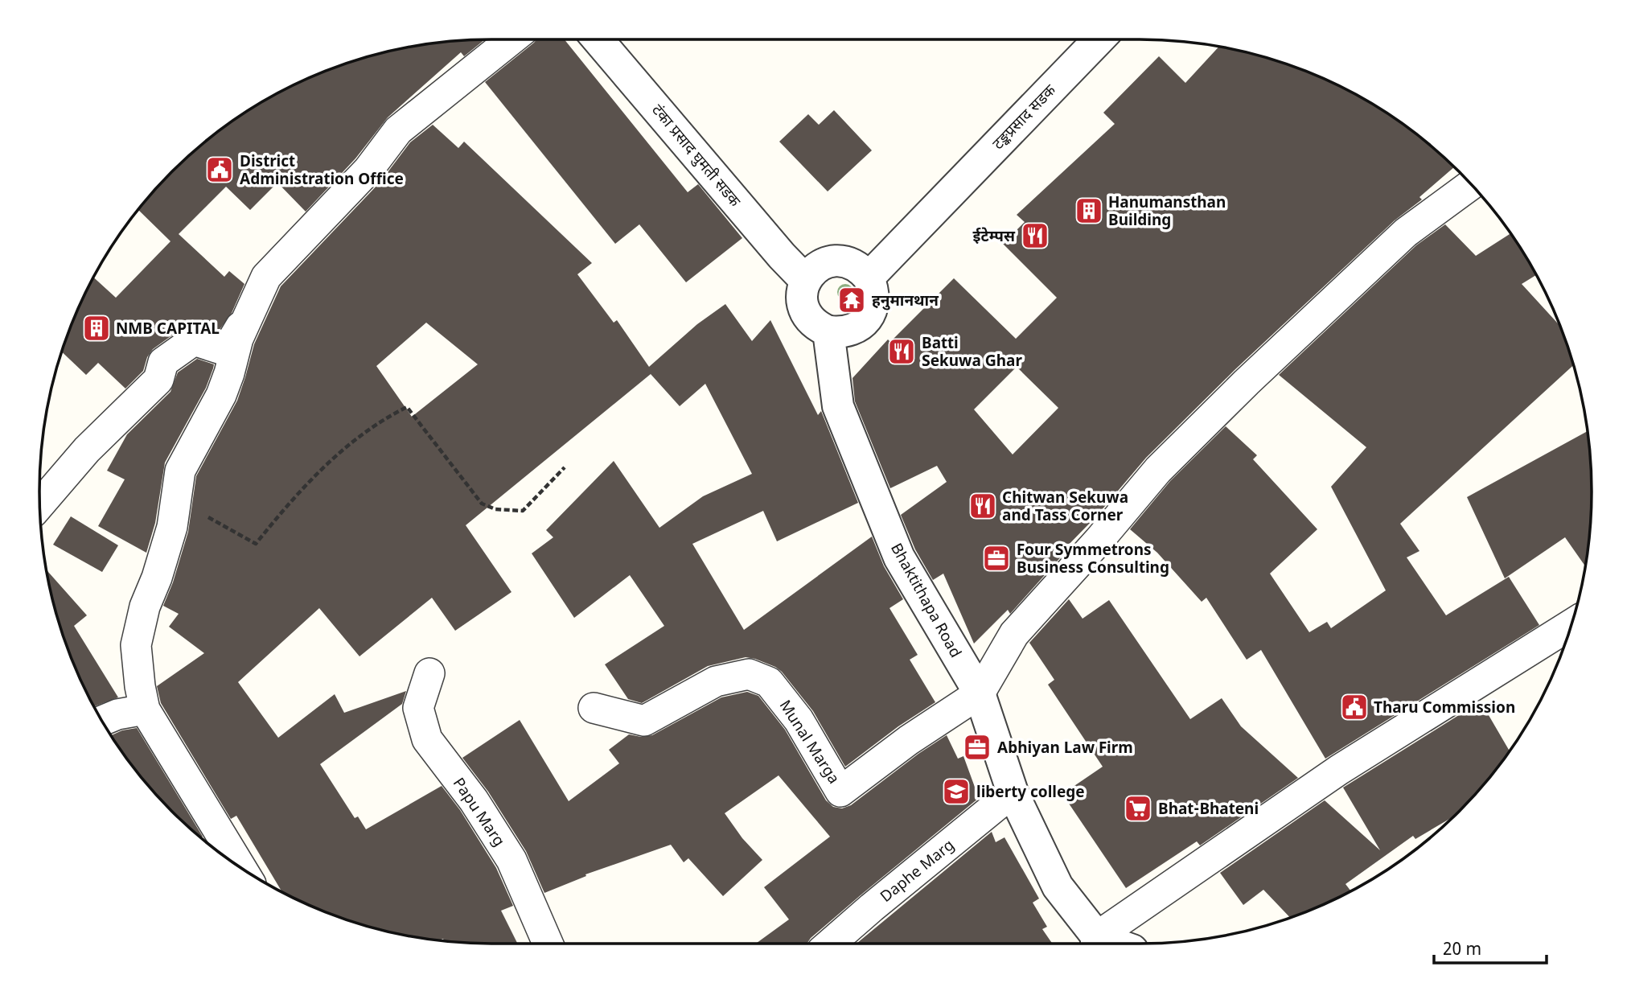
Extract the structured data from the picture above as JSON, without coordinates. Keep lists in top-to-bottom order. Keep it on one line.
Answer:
{"streets":{"street":["टङ्कप्रसाद सडक","टंका प्रसाद घुमती सडक","Bhaktithapa Road","Munal Marga","Papu Marg","Daphe Marg"]},"crossings":[["टङ्कप्रसाद सडक","टंका प्रसाद घुमती सडक"],["टङ्कप्रसाद सडक","Bhaktithapa Road"],["टंका प्रसाद घुमती सडक","Bhaktithapa Road"],["Bhaktithapa Road","Munal Marga"],["Bhaktithapa Road","Daphe Marg"]],"places":{"public building":["District Administration Office","Tharu Commission"],"building":["Hanumansthan Building","NMB CAPITAL"],"restaurant":["ईटेम्पस","Batti Sekuwa Ghar","Chitwan Sekuwa and Tass Corner"],"temple":["हनुमानथान"],"office":["Four Symmetrons Business Consulting","Abhiyan Law Firm"],"school or university":["liberty college"],"supermarket":["Bhat-Bhateni"]},"scale_bar":"20 m"}
